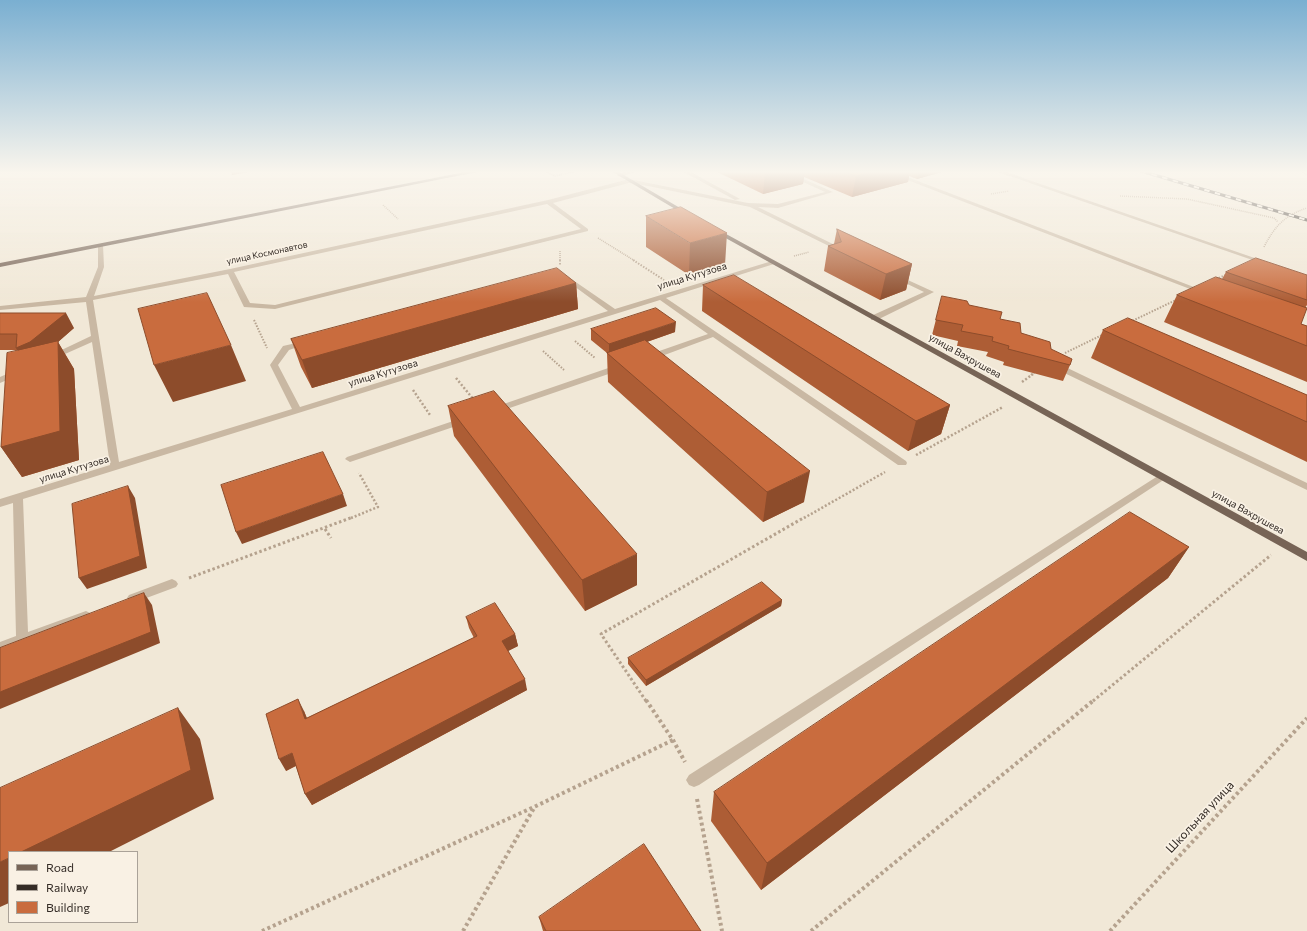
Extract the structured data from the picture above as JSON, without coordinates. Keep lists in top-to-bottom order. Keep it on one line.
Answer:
{"streets":{"main road":["улица Вахрушева"],"street":["улица Космонавтов","улица Кутузова"],"path":["Школьная улица"]},"crossings":[["улица Кутузова","улица Вахрушева"]],"legend":["Road","Railway","Building"]}
